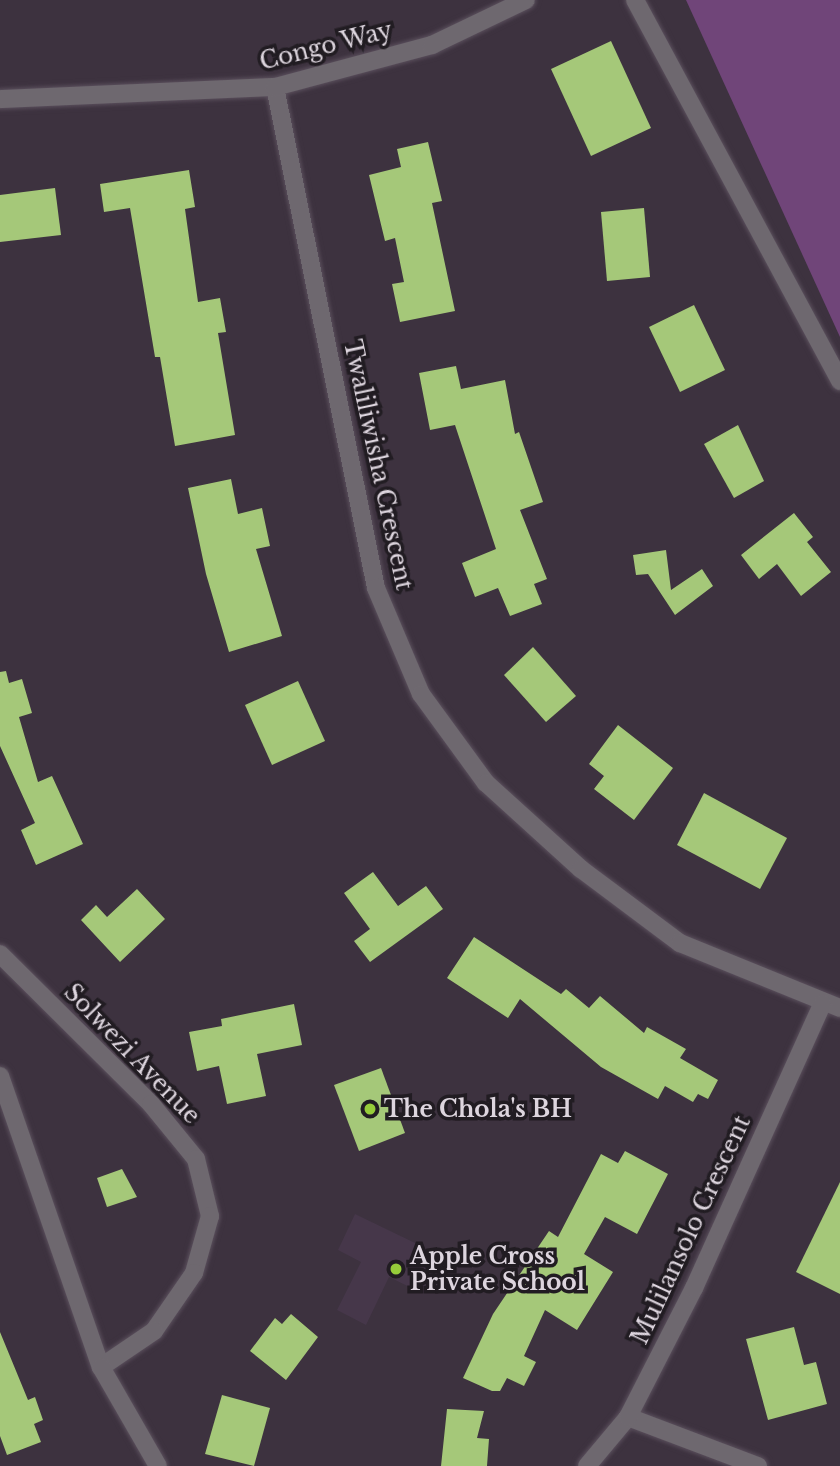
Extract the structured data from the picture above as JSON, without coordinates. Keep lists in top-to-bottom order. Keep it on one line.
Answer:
{"streets":{"street":["Congo Way","Twaliliwisha Crescent","Solwezi Avenue","Mulilansolo Crescent"]},"crossings":[["Congo Way","Twaliliwisha Crescent"],["Twaliliwisha Crescent","Mulilansolo Crescent"]],"places":["The Chola's BH","Apple Cross Private School"]}
